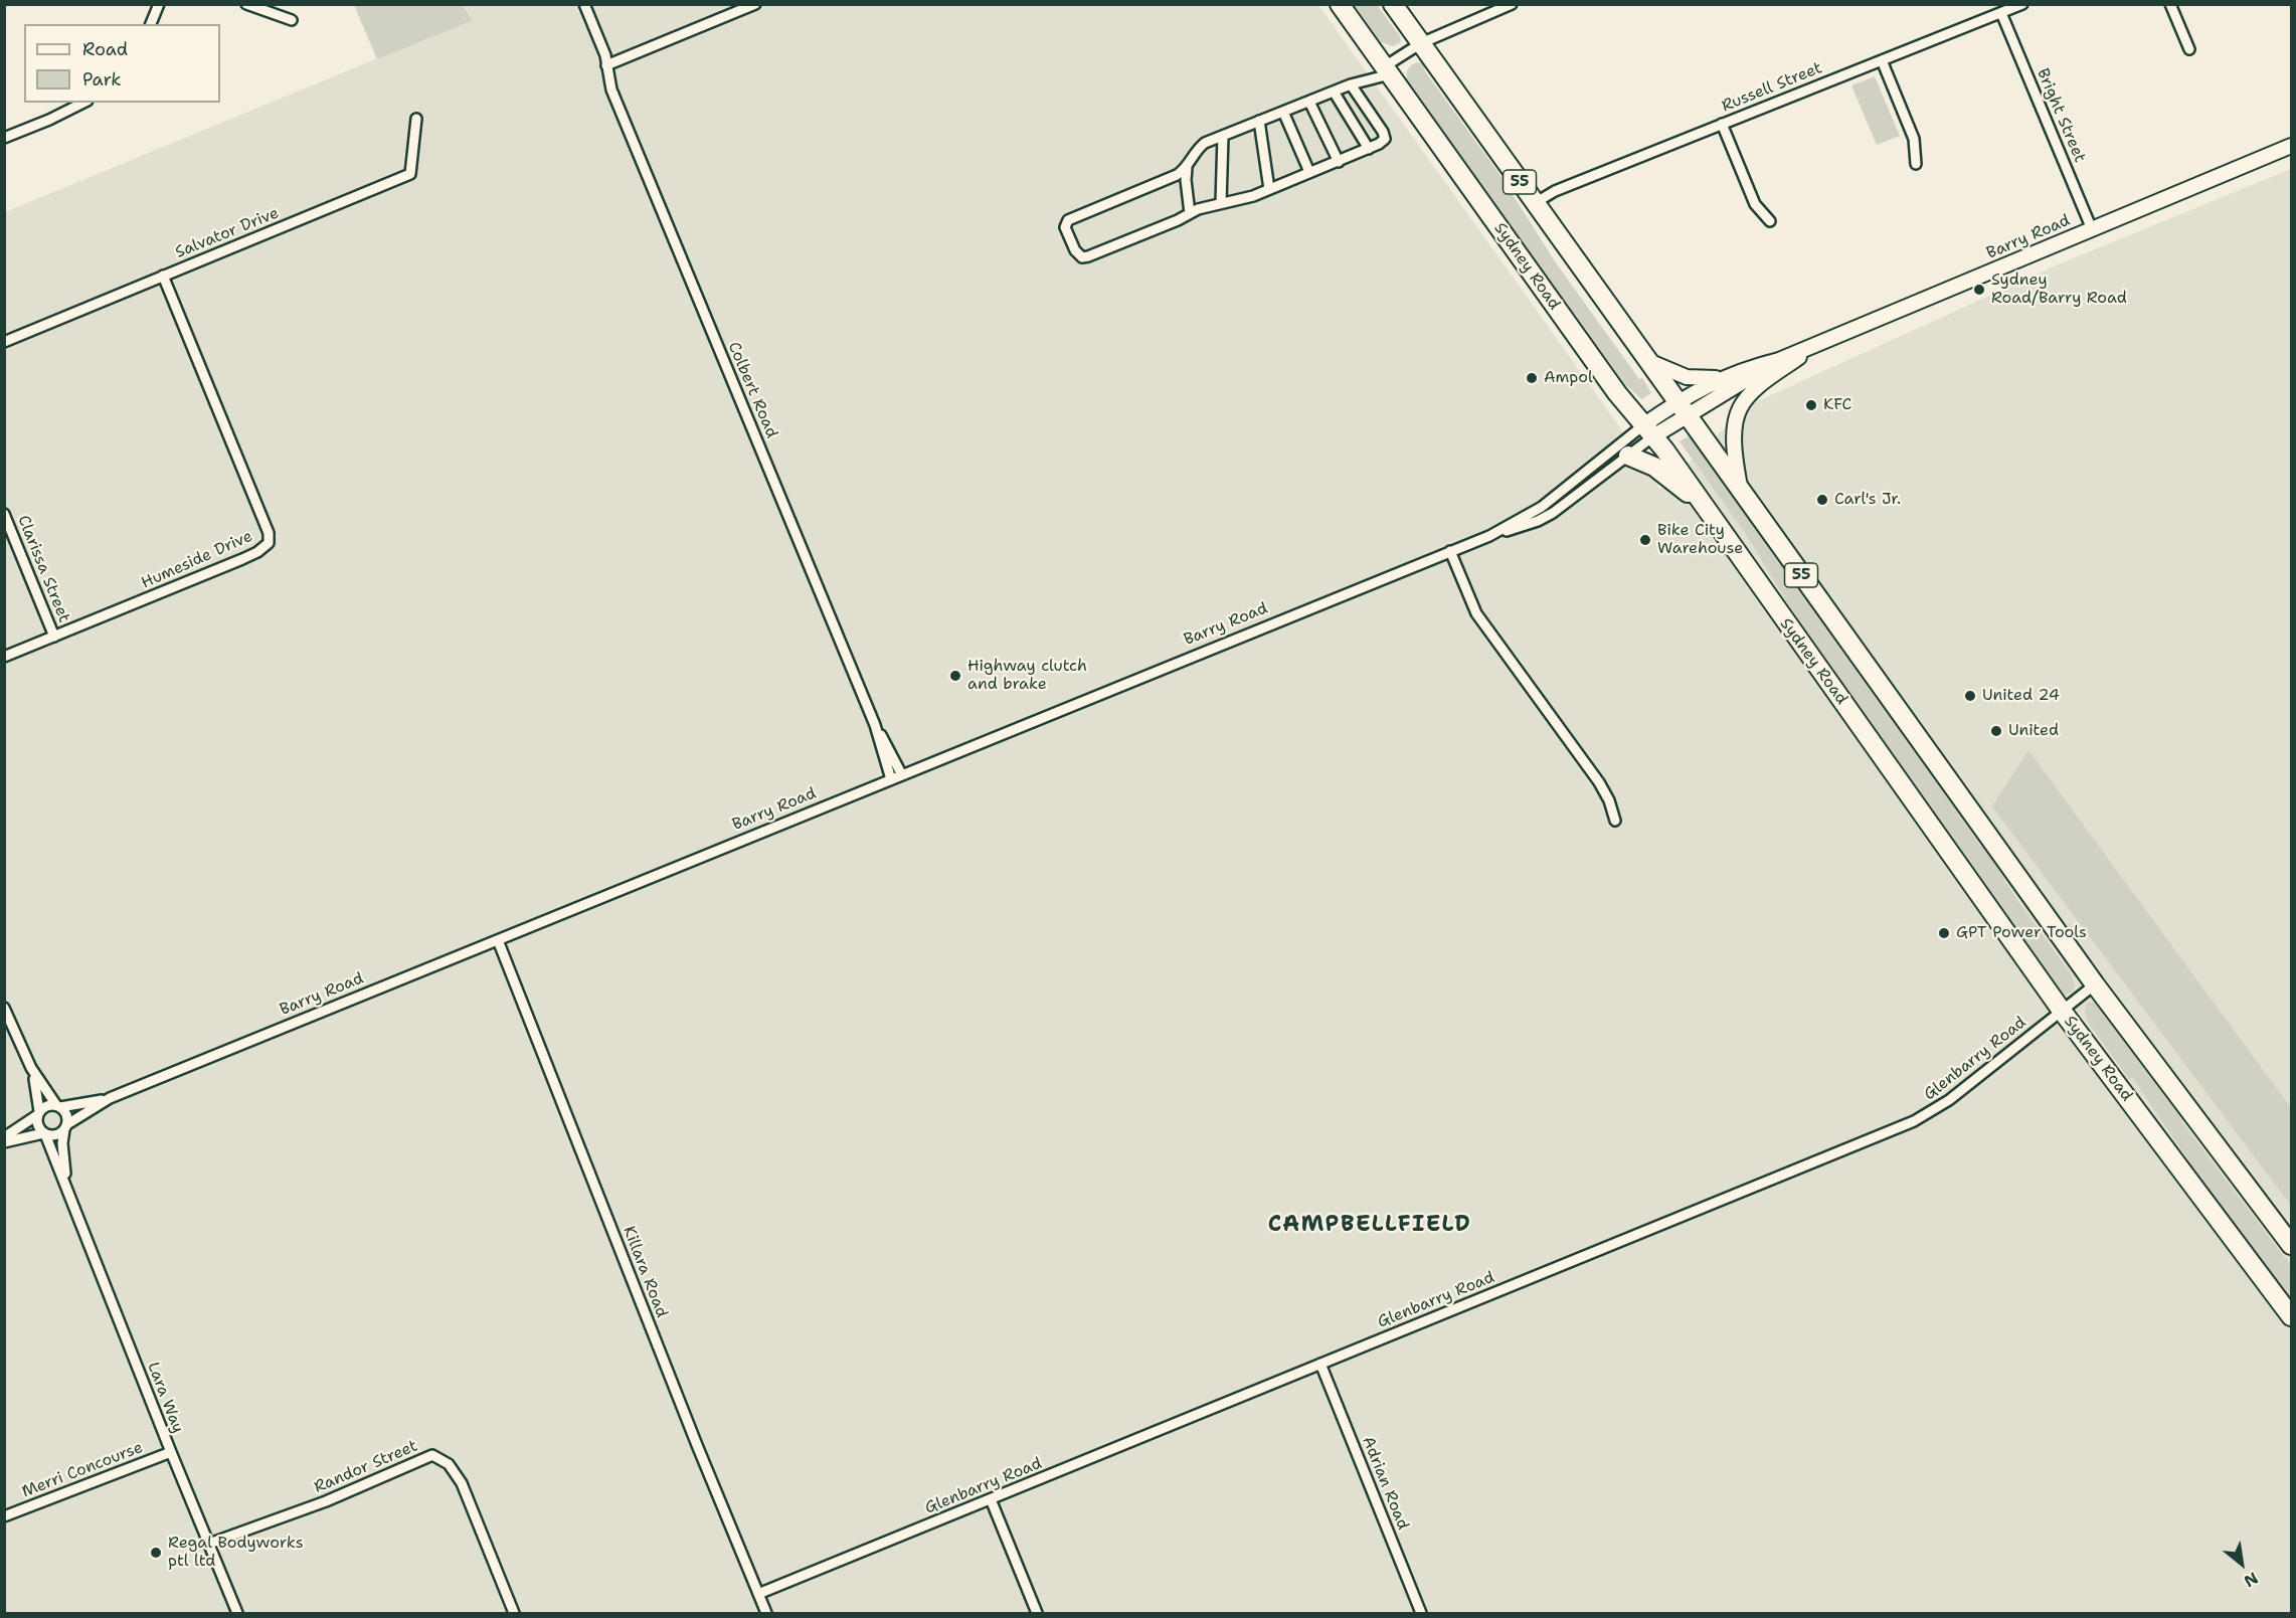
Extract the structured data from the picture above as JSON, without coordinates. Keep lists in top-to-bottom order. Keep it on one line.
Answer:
{"streets":{"highway":["55","Sydney Road"],"main road":["Barry Road"],"street":["Russell Street","Bright Street","Salvator Drive","Colbert Road","Humeside Drive","Clarissa Street","Glenbarry Road","Killara Road","Lara Way","Randor Street","Merri Concourse","Adrian Road"]},"crossings":[["Russell Street","Bright Street"],["Russell Street","55"],["Bright Street","Barry Road"],["55","Barry Road"],["55","Glenbarry Road"],["Salvator Drive","Humeside Drive"],["Barry Road","Sydney Road"],["Barry Road","Colbert Road"],["Barry Road","Killara Road"],["Sydney Road","Glenbarry Road"],["Humeside Drive","Clarissa Street"],["Glenbarry Road","Killara Road"],["Glenbarry Road","Adrian Road"],["Lara Way","Randor Street"],["Lara Way","Merri Concourse"]],"districts":["CAMPBELLFIELD"],"places":["Sydney Road/Barry Road","Ampol","KFC","Carl's Jr.","Bike City Warehouse","Highway clutch and brake","United 24","United","GPT Power Tools","Regal Bodyworks ptl ltd"],"legend":["Road","Park"],"north":"bottom right"}
